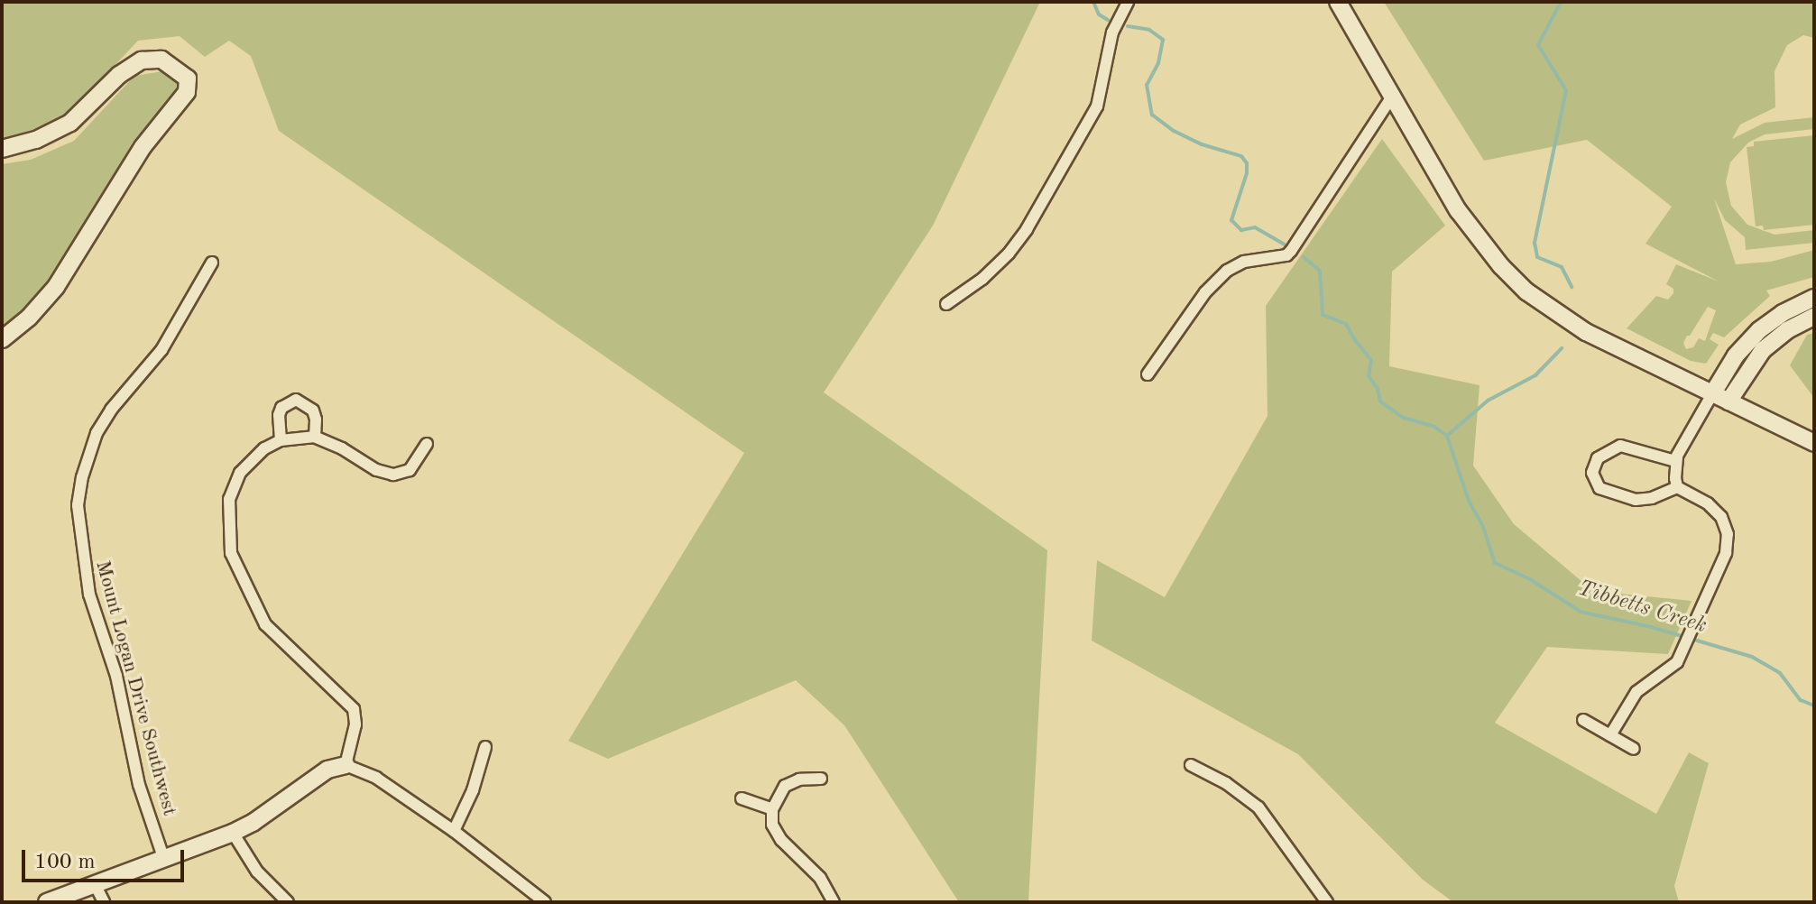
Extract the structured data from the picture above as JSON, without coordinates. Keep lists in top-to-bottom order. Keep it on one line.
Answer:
{"streets":{"street":["Mount Logan Drive Southwest"]},"water":["Tibbetts Creek"],"scale_bar":"100 m"}
